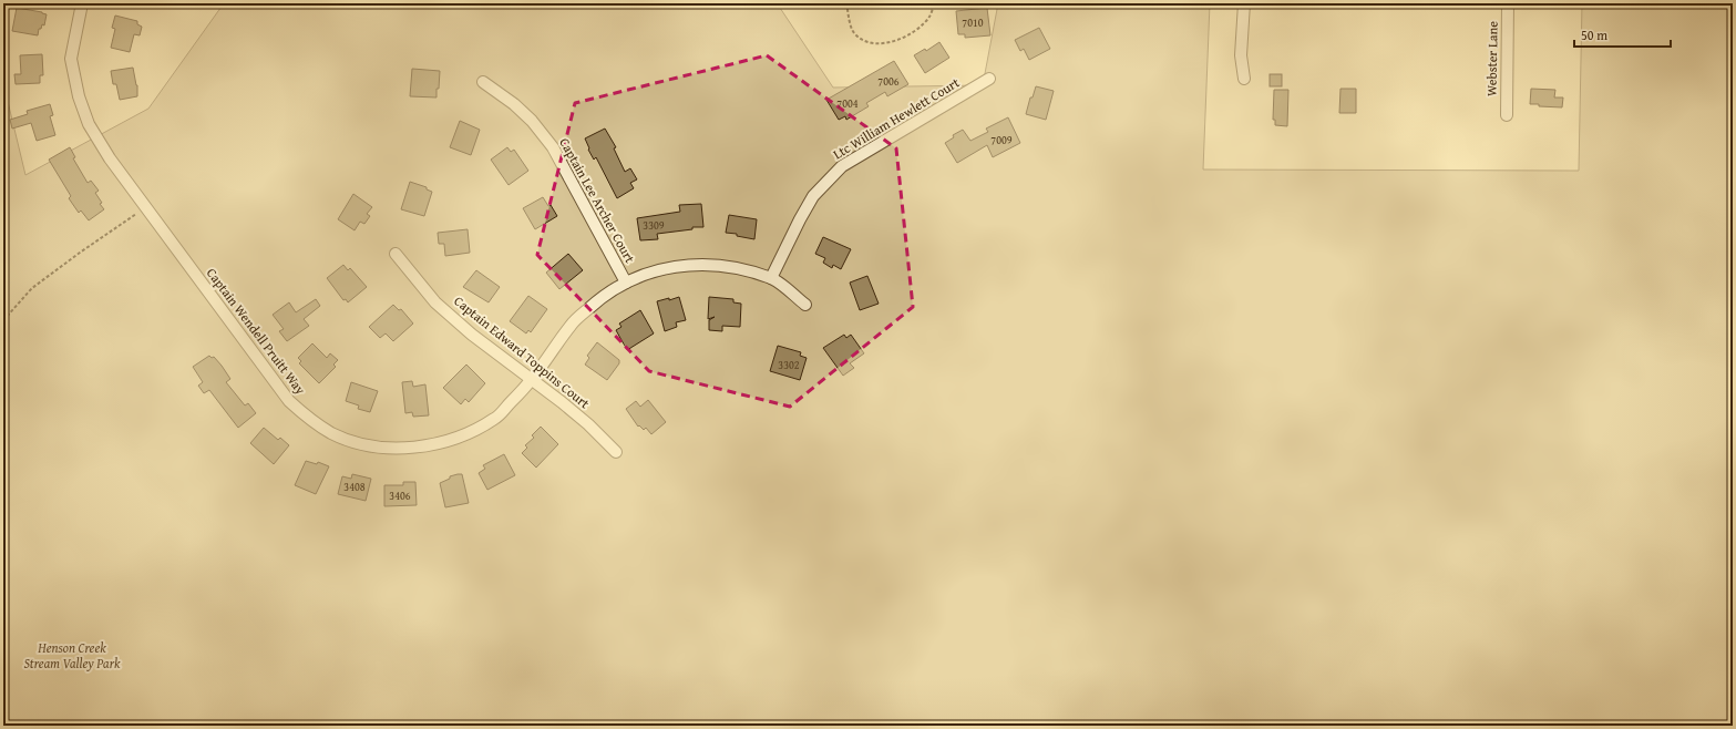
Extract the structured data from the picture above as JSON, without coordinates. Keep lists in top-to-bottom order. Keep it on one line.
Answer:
{"streets":{"street":["Webster Lane","Ltc William Hewlett Court","Captain Lee Archer Court","Captain Wendell Pruitt Way","Captain Edward Toppins Court"]},"crossings":[["Ltc William Hewlett Court","Captain Wendell Pruitt Way"],["Captain Lee Archer Court","Captain Wendell Pruitt Way"],["Captain Wendell Pruitt Way","Captain Edward Toppins Court"]],"parks":["Henson Creek Stream Valley Park"],"house_numbers":["7010","7006","7004","7009","3309","3302","3408","3406"],"scale_bar":"50 m"}
